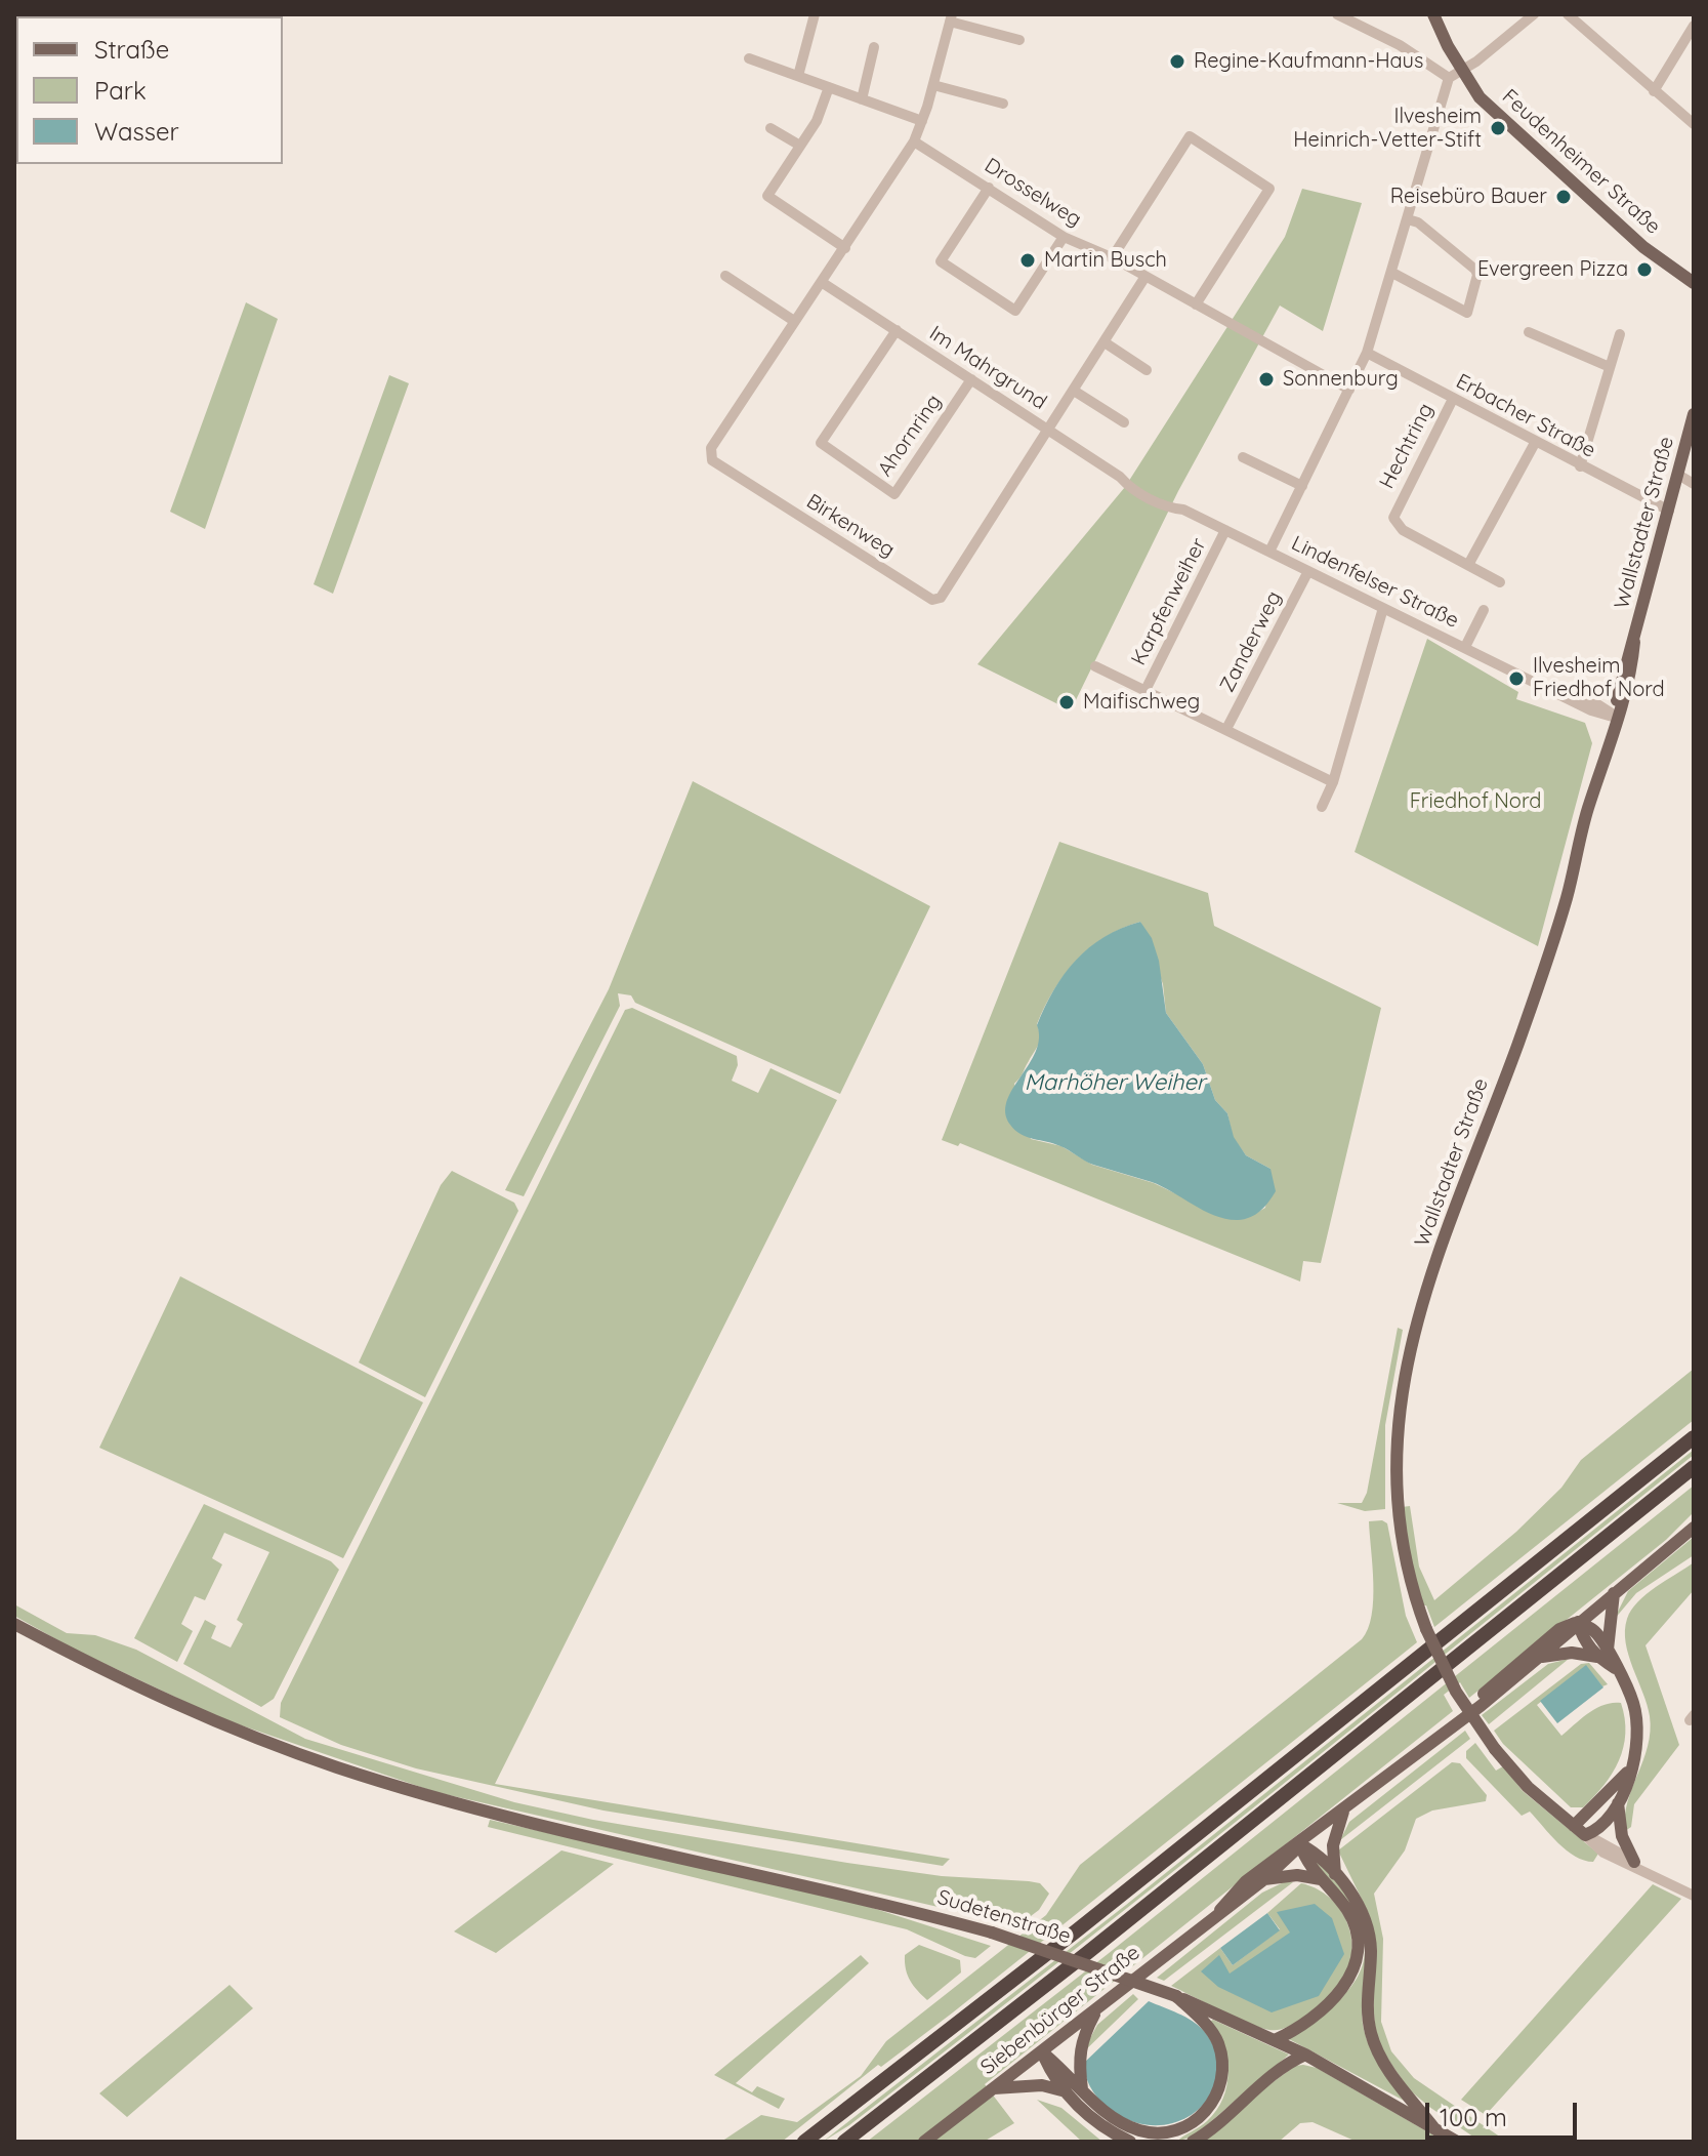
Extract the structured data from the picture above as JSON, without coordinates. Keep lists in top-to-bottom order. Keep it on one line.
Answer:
{"streets":{"main road":["Feudenheimer Straße","Wallstadter Straße","Sudetenstraße","Siebenbürger Straße"],"street":["Drosselweg","Im Mahrgrund","Erbacher Straße","Ahornring","Hechtring","Birkenweg","Lindenfelser Straße","Karpfenweiher","Zanderweg"]},"crossings":[["Im Mahrgrund","Ahornring"],["Im Mahrgrund","Birkenweg"],["Im Mahrgrund","Lindenfelser Straße"],["Im Mahrgrund","Karpfenweiher"],["Erbacher Straße","Hechtring"],["Erbacher Straße","Wallstadter Straße"],["Wallstadter Straße","Lindenfelser Straße"],["Lindenfelser Straße","Zanderweg"]],"water":["Marhöher Weiher"],"parks":["Friedhof Nord"],"places":["Regine-Kaufmann-Haus","Ilvesheim Heinrich-Vetter-Stift","Reisebüro Bauer","Martin Busch","Evergreen Pizza","Sonnenburg","Ilvesheim Friedhof Nord","Maifischweg"],"legend":["Straße","Park","Wasser"],"scale_bar":"100 m"}
